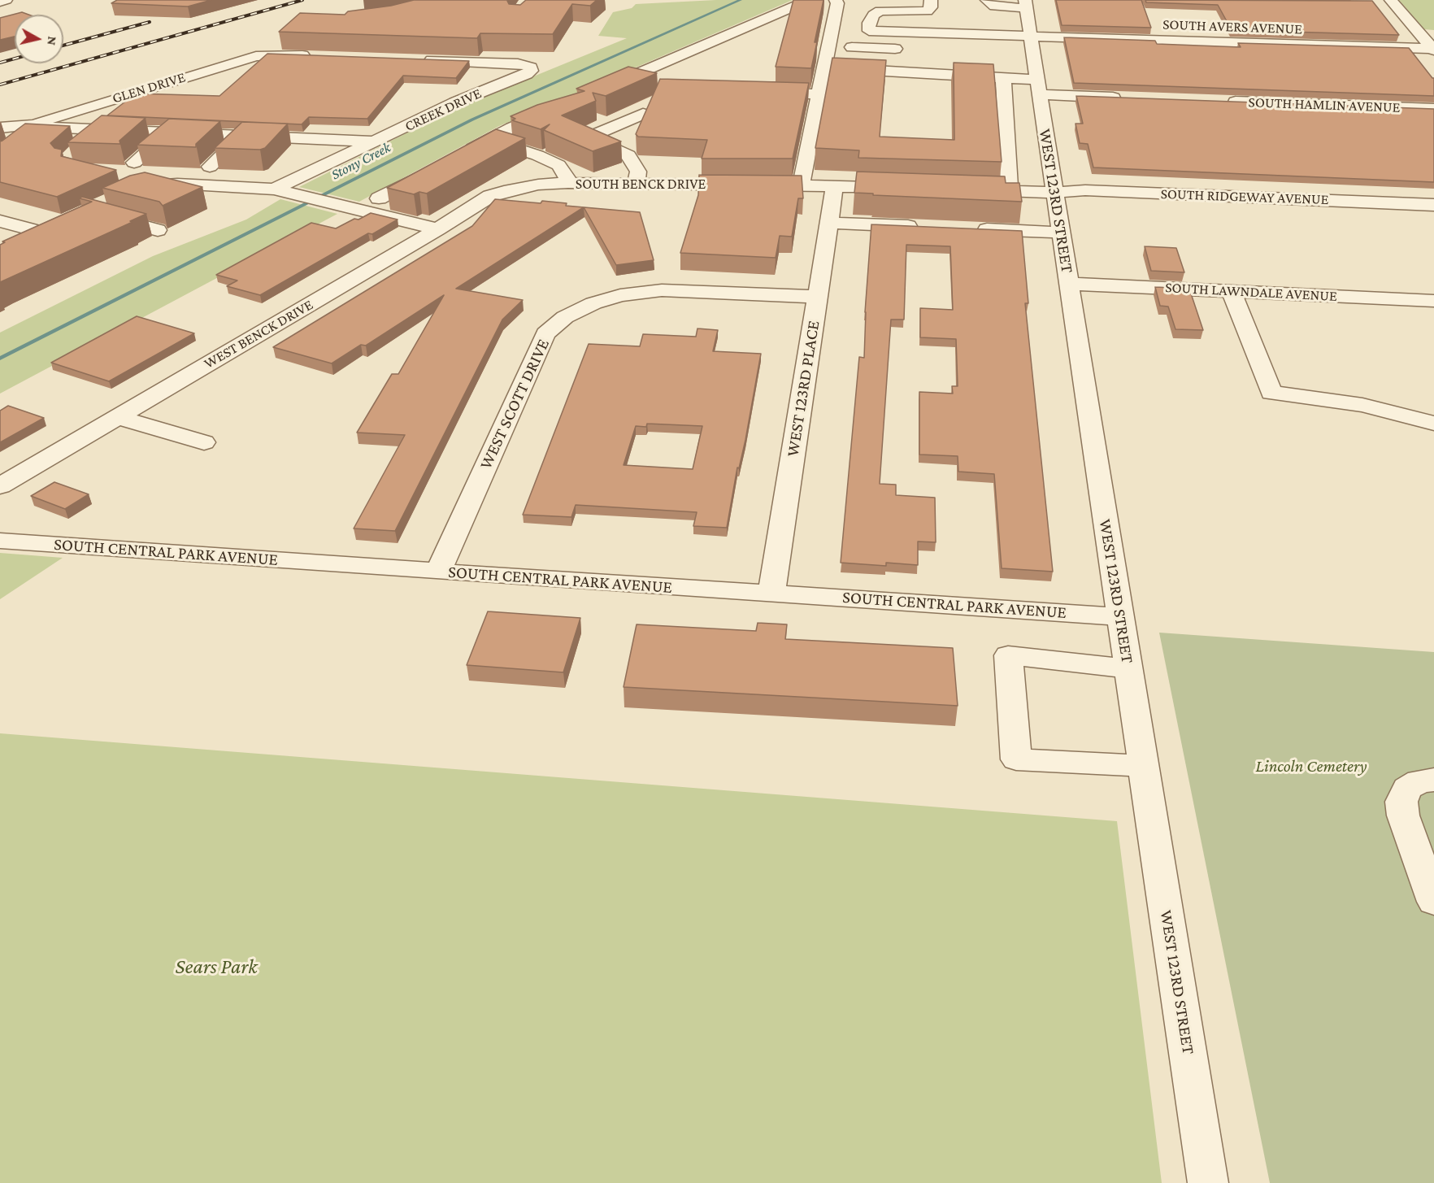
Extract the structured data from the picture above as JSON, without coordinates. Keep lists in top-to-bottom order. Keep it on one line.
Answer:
{"streets":{"street":["SOUTH AVERS AVENUE","GLEN DRIVE","SOUTH HAMLIN AVENUE","CREEK DRIVE","SOUTH BENCK DRIVE","SOUTH RIDGEWAY AVENUE","WEST 123RD STREET","SOUTH LAWNDALE AVENUE","WEST BENCK DRIVE","WEST 123RD PLACE","WEST SCOTT DRIVE","SOUTH CENTRAL PARK AVENUE"]},"crossings":[["SOUTH AVERS AVENUE","WEST 123RD STREET"],["SOUTH BENCK DRIVE","WEST BENCK DRIVE"],["SOUTH BENCK DRIVE","WEST 123RD PLACE"],["SOUTH RIDGEWAY AVENUE","WEST 123RD STREET"],["WEST 123RD STREET","SOUTH LAWNDALE AVENUE"],["WEST 123RD STREET","SOUTH CENTRAL PARK AVENUE"],["WEST 123RD PLACE","WEST SCOTT DRIVE"],["WEST 123RD PLACE","SOUTH CENTRAL PARK AVENUE"],["WEST SCOTT DRIVE","SOUTH CENTRAL PARK AVENUE"]],"water":["Stony Creek"],"parks":["Lincoln Cemetery","Sears Park"],"north":"right"}
